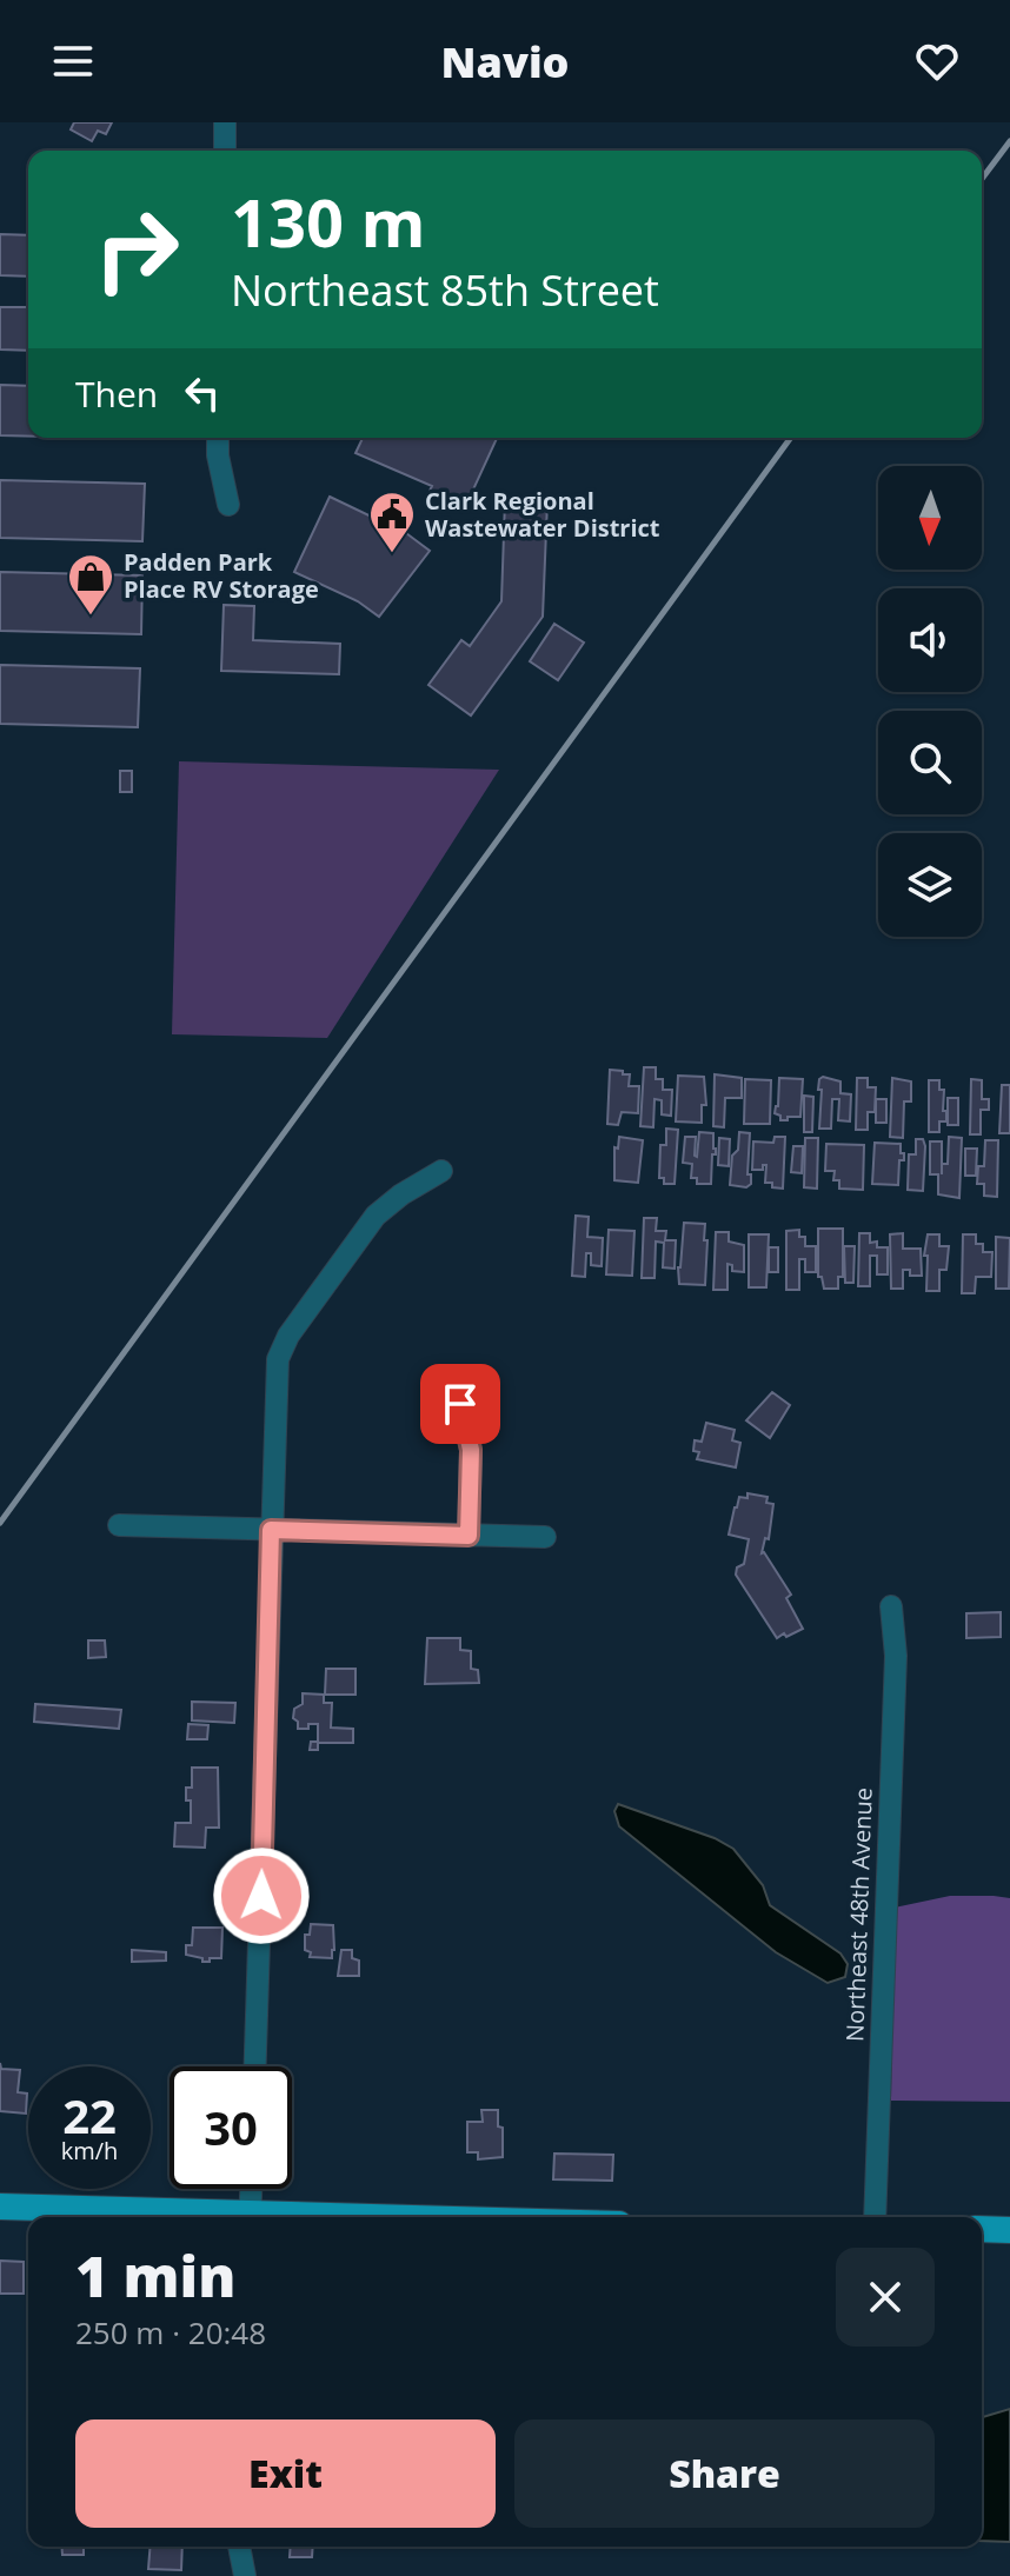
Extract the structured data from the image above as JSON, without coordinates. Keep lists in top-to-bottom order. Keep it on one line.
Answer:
{"streets":{"street":["Northeast 48th Avenue"]},"places":{"public building":["Clark Regional Wastewater District"],"shop":["Padden Park Place RV Storage"]},"north":"bottom","page":{"header":"Navio","turn":["130 m","Northeast 85th Street"],"then":"Then","speed":"22 km/h","limit":"30","heading":["1 min","250 m · 20:48"],"buttons":["Exit","Share"]}}
